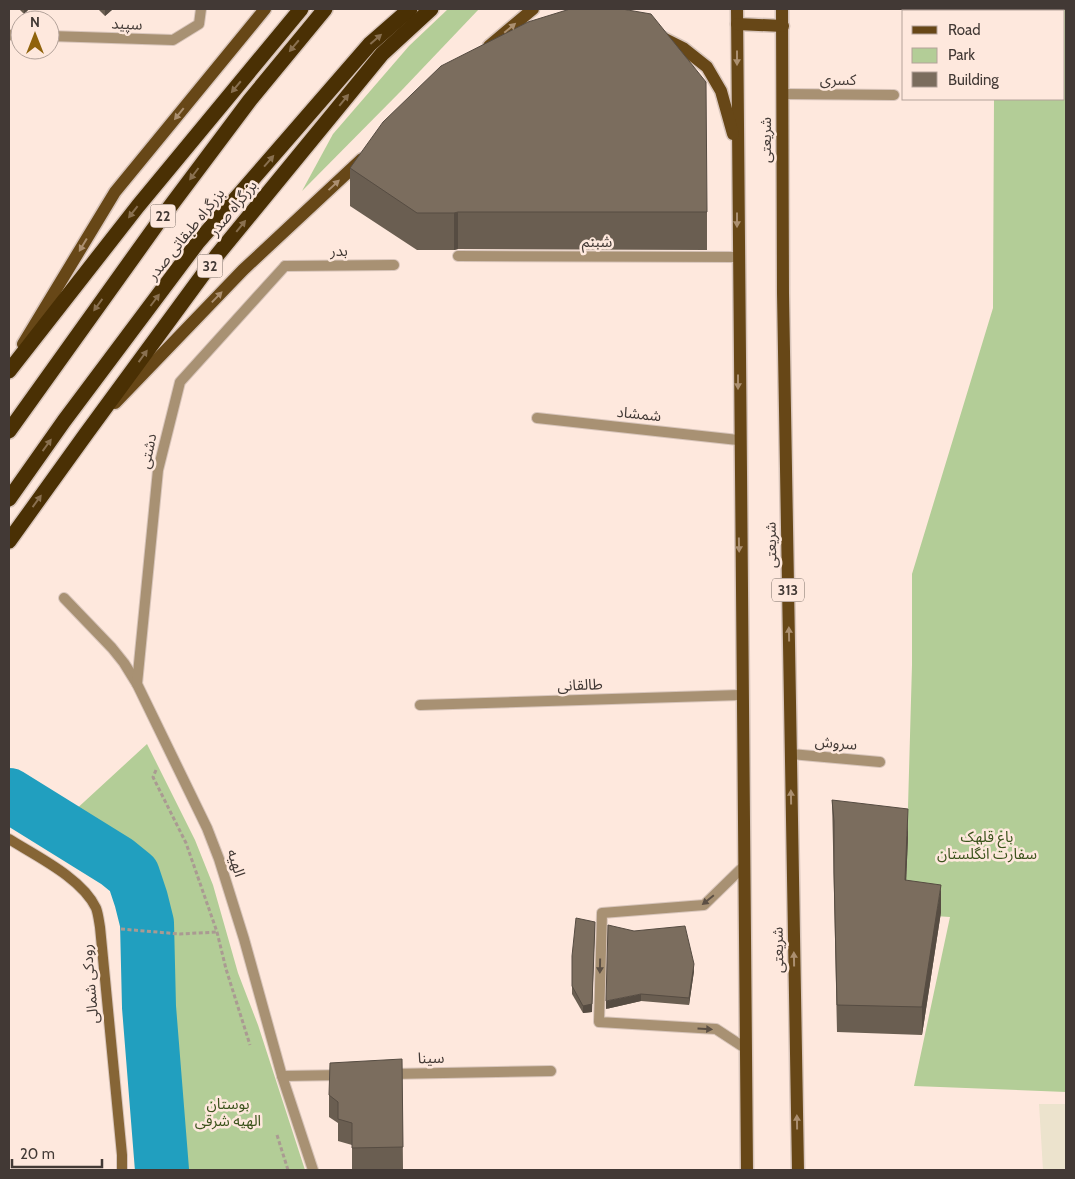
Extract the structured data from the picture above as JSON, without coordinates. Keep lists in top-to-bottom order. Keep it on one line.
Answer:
{"streets":{"highway":["بزرگراه صدر","22","بزرگراه طبقاتی صدر","32"],"main road":["شریعتی","313"],"street":["سپید","کسری","شبنم","بدر","شمشاد","دشتی","طالقانی","سروش","الهیه","رودکی شمالی","سینا"]},"crossings":[["کسری","شریعتی"],["شریعتی","شبنم"],["شریعتی","شمشاد"],["شریعتی","طالقانی"],["شریعتی","سروش"],["بدر","دشتی"],["دشتی","الهیه"]],"parks":["باغ قلهک سفارت انگلستان","بوستان الهیه شرقی"],"legend":["Road","Park","Building"],"scale_bar":"20 m","north":"top"}
